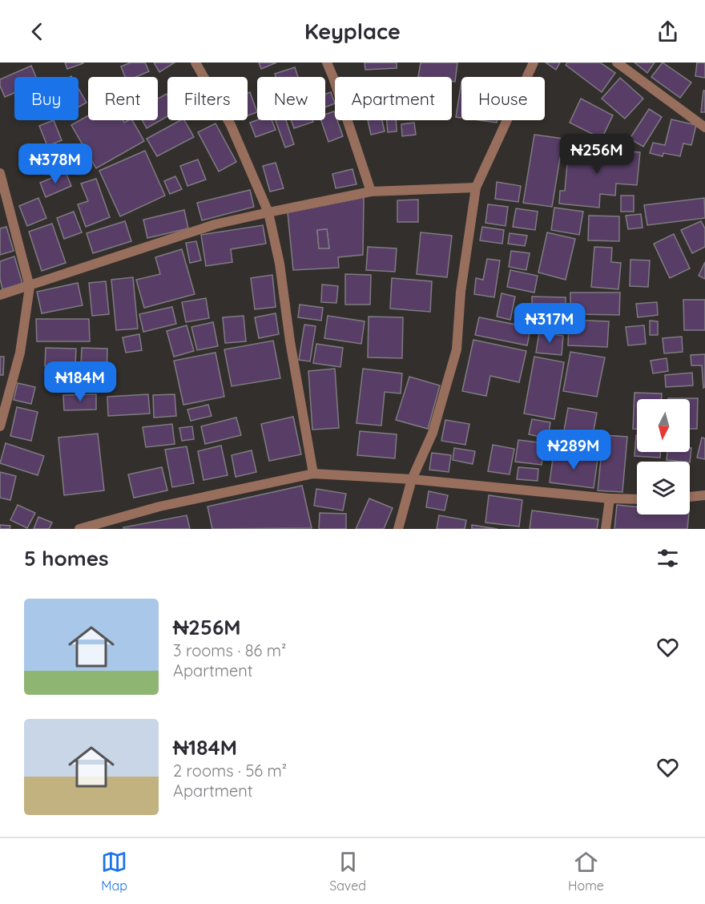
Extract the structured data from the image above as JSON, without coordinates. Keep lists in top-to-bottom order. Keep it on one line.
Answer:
{"north":"bottom","page":{"header":"Keyplace","chip":["Buy","Rent","Filters","New","Apartment","House"],"price":["₦256M","₦378M","₦317M","₦184M","₦289M"],"heading":"5 homes","list":[{"name":"₦256M","note":"3 rooms · 86 m² · Apartment"},{"name":"₦184M","note":"2 rooms · 56 m² · Apartment"}],"tabs":["Map","Saved","Home"]}}
